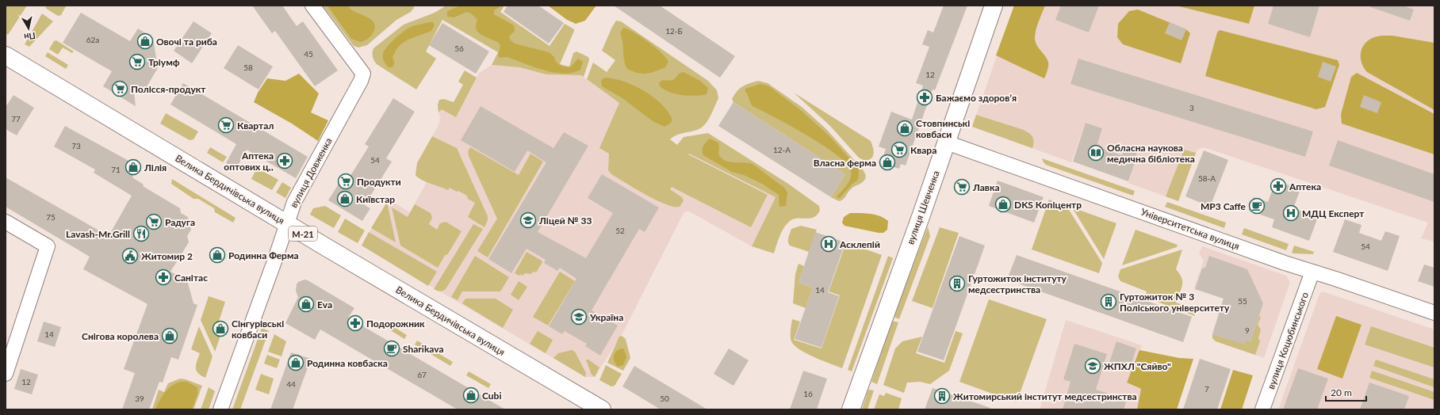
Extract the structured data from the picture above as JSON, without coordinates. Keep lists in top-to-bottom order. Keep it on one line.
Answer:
{"streets":{"main road":["Велика Бердичівська вулиця","вулиця Шевченка","М-21"],"street":["вулиця Довженка","Університетська вулиця","вулиця Коцюбинського"]},"crossings":[["вулиця Довженка","Велика Бердичівська вулиця"],["вулиця Шевченка","Університетська вулиця"],["Університетська вулиця","вулиця Коцюбинського"]],"places":{"shop":["Овочі та риба","Стовпинські ковбаси","Власна ферма","Лілія","Київстар","DKS Копіцентр","Родинна Ферма","Eva","Сінгурівські ковбаси","Снігова королева","Родинна ковбаска","Cubi"],"supermarket":["Тріумф","Полісся-продукт","Квартал","Квара","Продукти","Лавка","Радуга"],"pharmacy":["Бажаємо здоровʼя","Аптека оптових ц‥","Аптека","Санітас","Подорожник"],"library":["Обласна наукова медична бібліотека"],"cafe":["MP3 Caffe","Sharikava"],"hospital":["МДЦ Експерт","Асклепій"],"school or university":["Ліцей № 33","Україна","ЖПХЛ \"Сяйво\""],"restaurant":["Lavash-Mr.Grill"],"public building":["Житомир 2"],"building":["Гуртожиток інституту медсестринства","Гуртожиток № 3 Поліського університету","Житомирський інститут медсестринства"]},"house_numbers":["12-Б","62а","56","45","58","12","3","77","73","12-А","54","71","58-А","75","52","54","14","55","9","14","67","12","44","7","16","39","50"],"scale_bar":"20 m","north":"bottom"}
